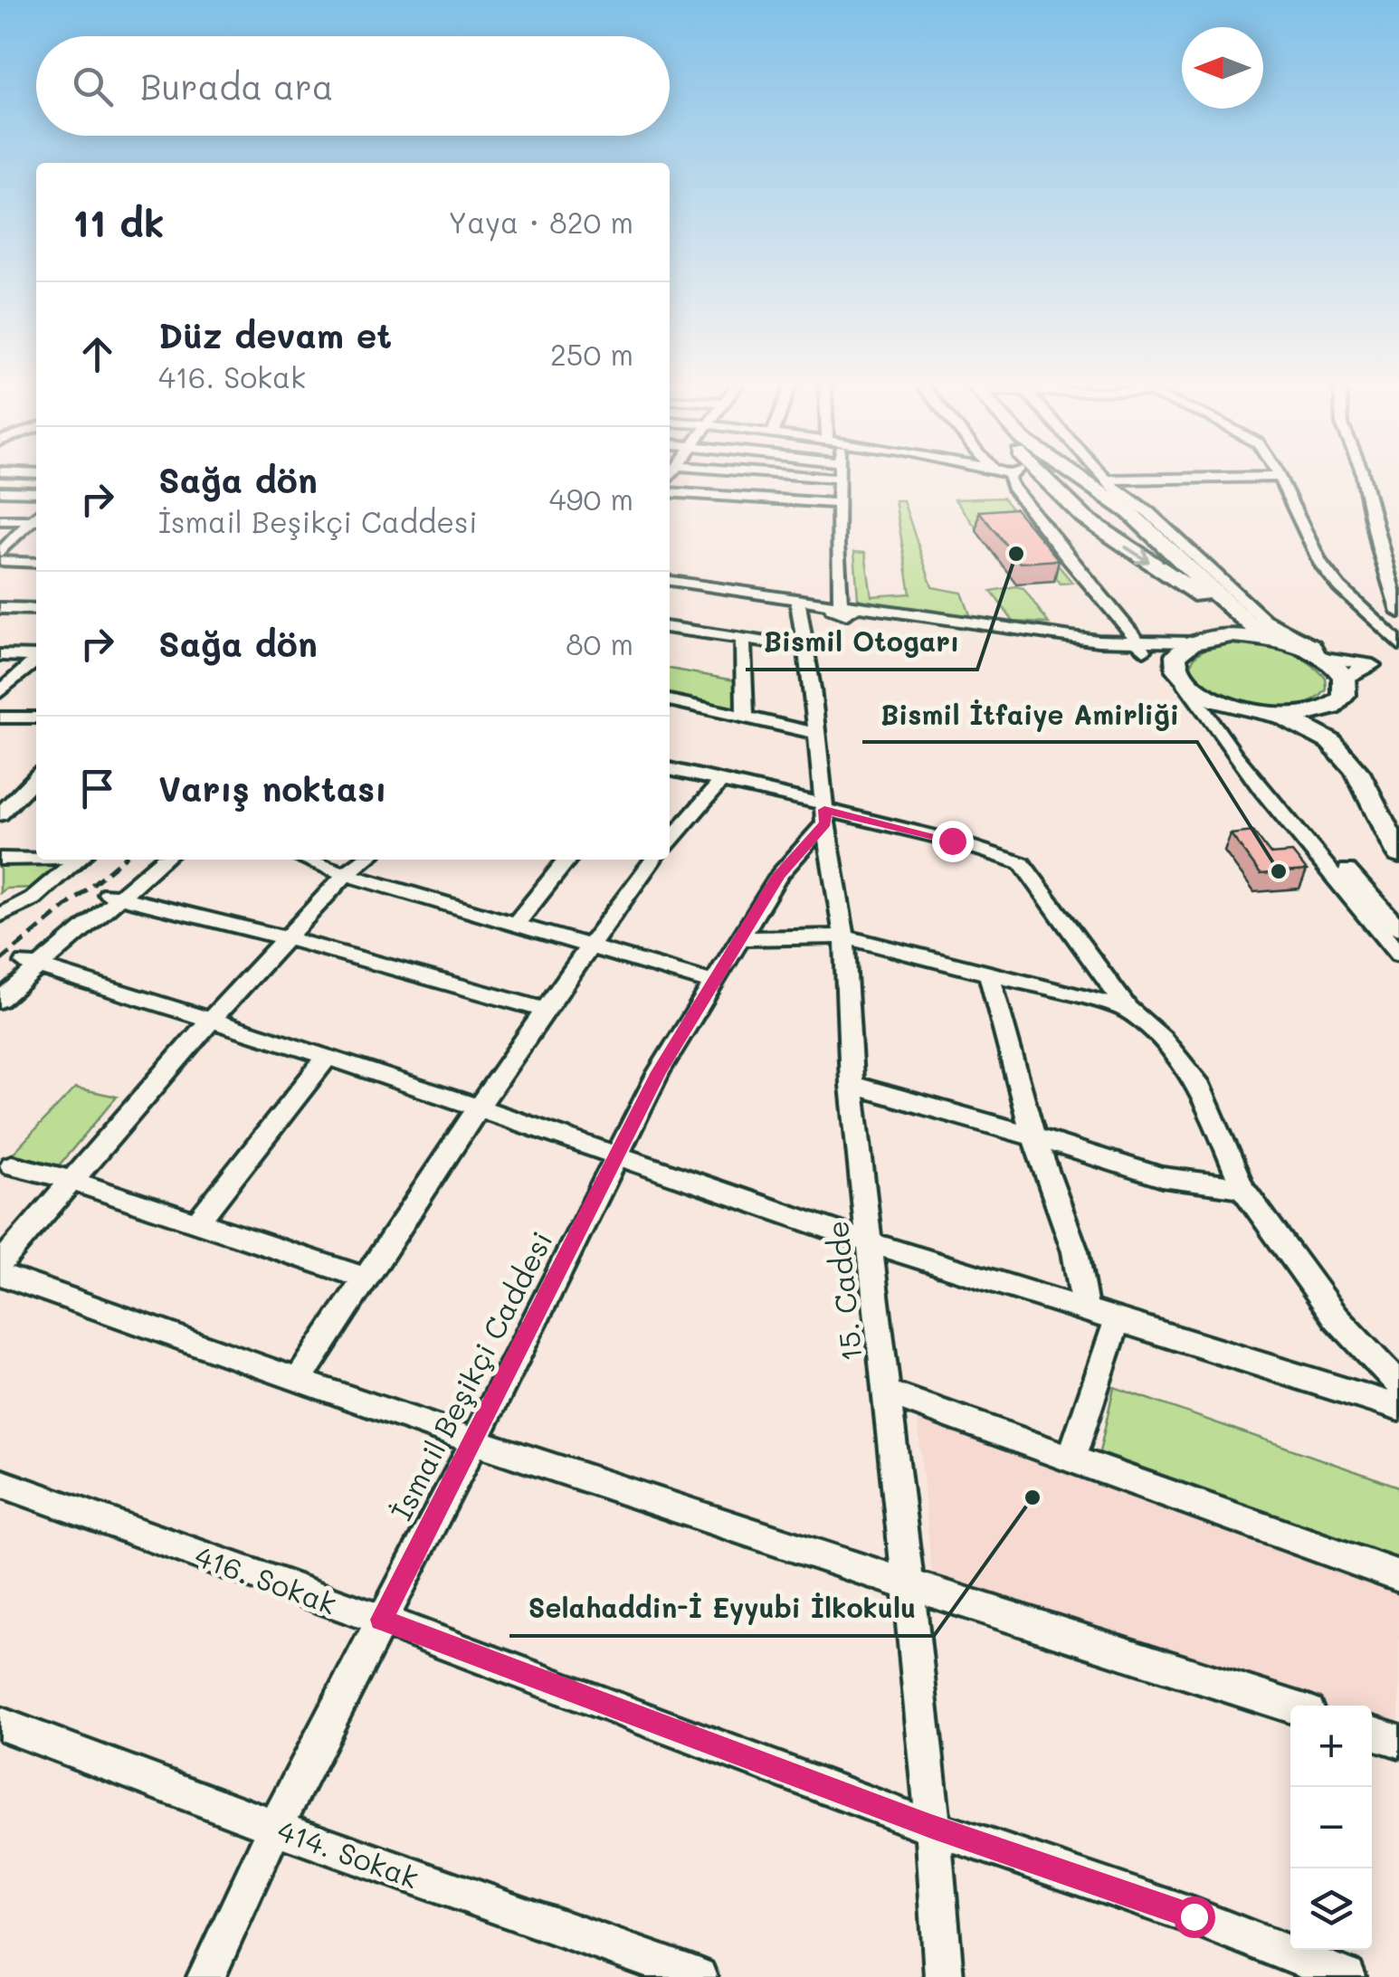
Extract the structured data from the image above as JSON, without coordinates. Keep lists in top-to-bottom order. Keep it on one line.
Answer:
{"streets":{"street":["15. Cadde","İsmail Beşikçi Caddesi","416. Sokak","414. Sokak"]},"crossings":[["15. Cadde","İsmail Beşikçi Caddesi"],["15. Cadde","416. Sokak"],["İsmail Beşikçi Caddesi","416. Sokak"],["İsmail Beşikçi Caddesi","414. Sokak"]],"places":["Bismil Otogarı","Bismil İtfaiye Amirliği","Selahaddin-İ Eyyubi İlkokulu"],"north":"left","page":{"search":"Burada ara","heading":["11 dk","Yaya · 820 m"],"list":[["Düz devam et","416. Sokak","250 m"],["Sağa dön","İsmail Beşikçi Caddesi","490 m"],["Sağa dön","80 m"],"Varış noktası"],"map_buttons":["+","−"]}}
